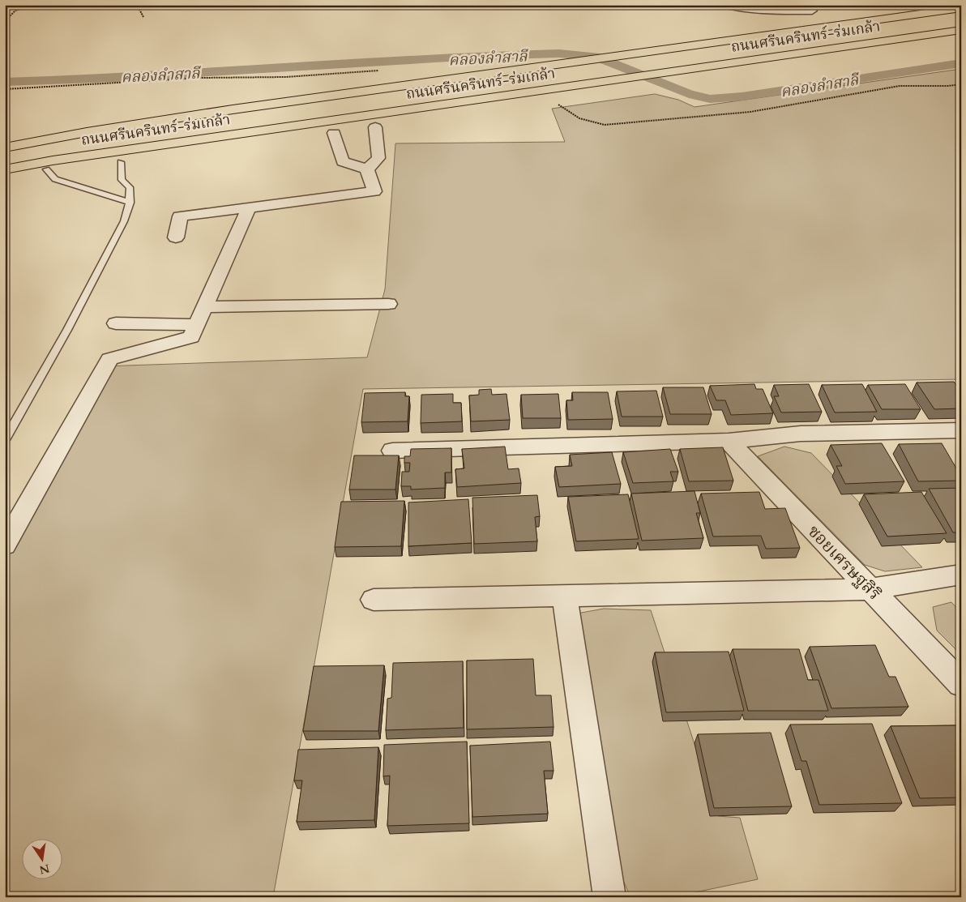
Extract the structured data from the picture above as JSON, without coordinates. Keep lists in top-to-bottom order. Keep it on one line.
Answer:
{"streets":{"main road":["ถนนศรีนครินทร์-ร่มเกล้า"],"street":["ซอยเศรษฐสิริ"]},"water":["คลองลำสาลี"],"north":"bottom"}
